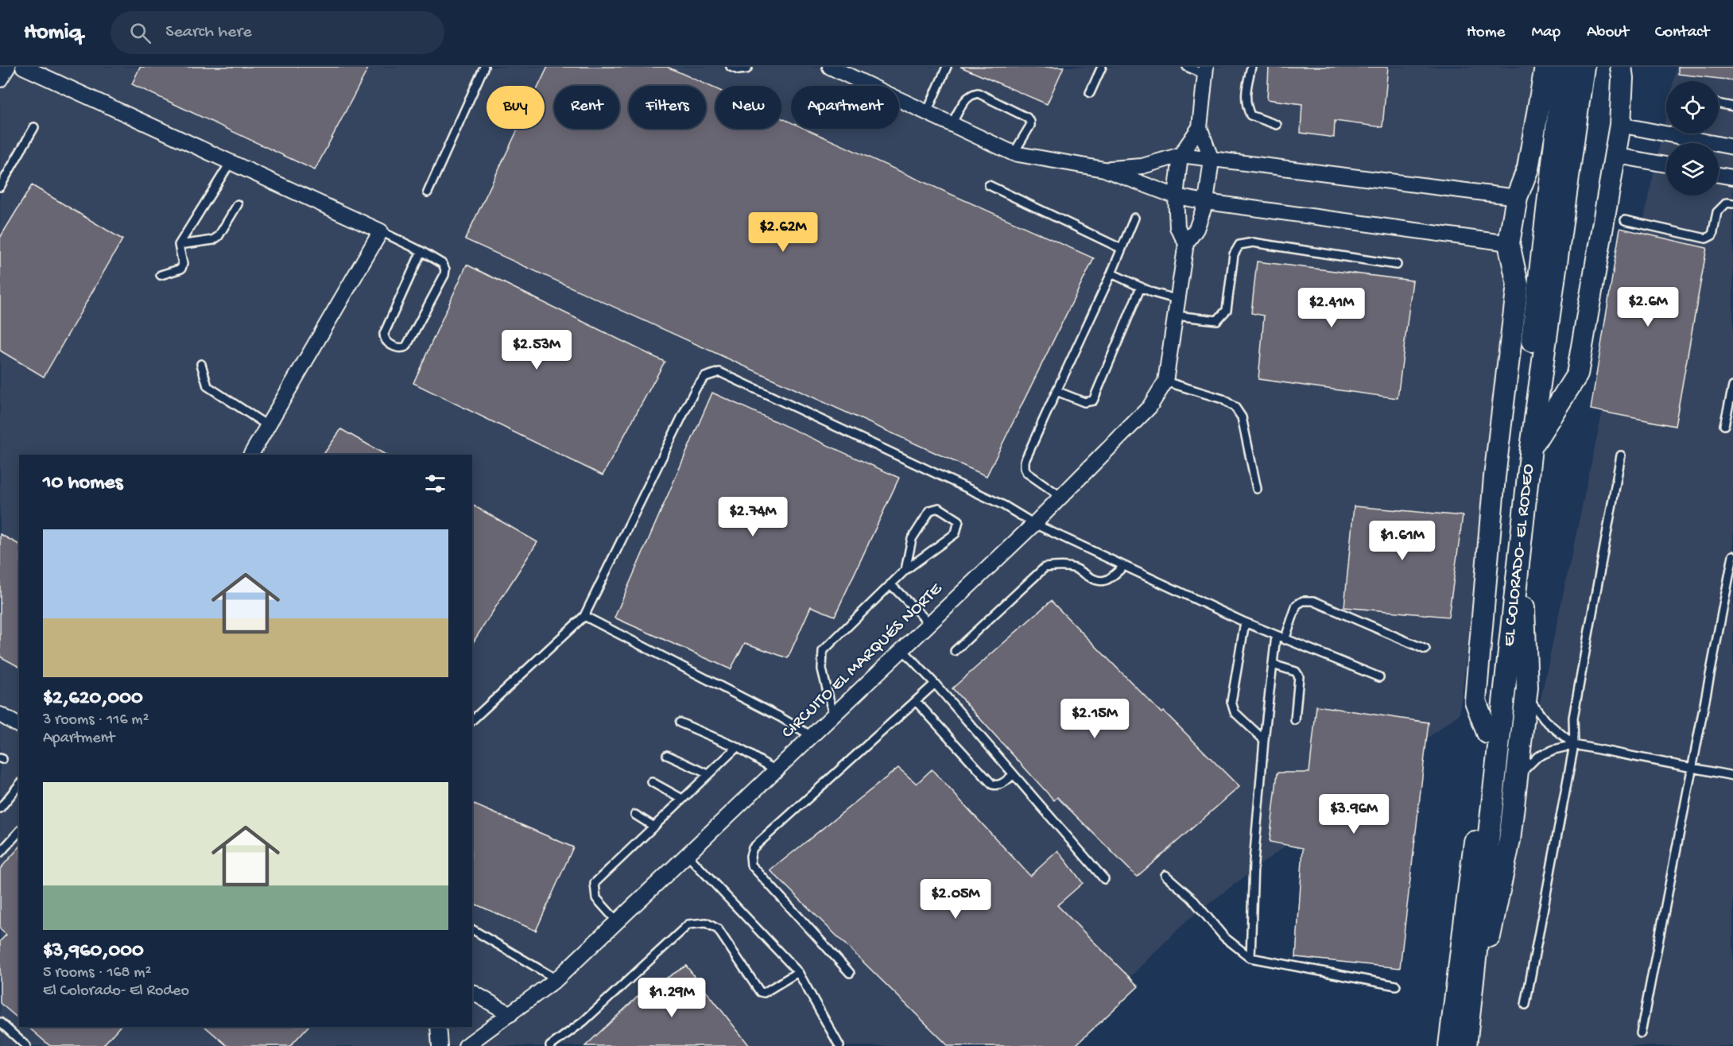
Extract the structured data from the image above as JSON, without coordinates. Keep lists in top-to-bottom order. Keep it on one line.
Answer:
{"streets":{"main road":["EL COLORADO- EL RODEO"],"street":["CIRCUITO EL MARQUÉS NORTE"]},"page":{"header":"Homiq","search":"Search here","nav":["Home","Map","About","Contact"],"chip":["Buy","Rent","Filters","New","Apartment"],"price":["$2.62M","$2.6M","$2.41M","$2.53M","$2.74M","$1.61M","$2.15M","$3.96M","$2.05M","$1.29M"],"heading":"10 homes","list":[{"name":"$2,620,000","note":"3 rooms · 116 m² · Apartment"},{"name":"$3,960,000","note":"5 rooms · 168 m² · El Colorado- El Rodeo"}]}}
